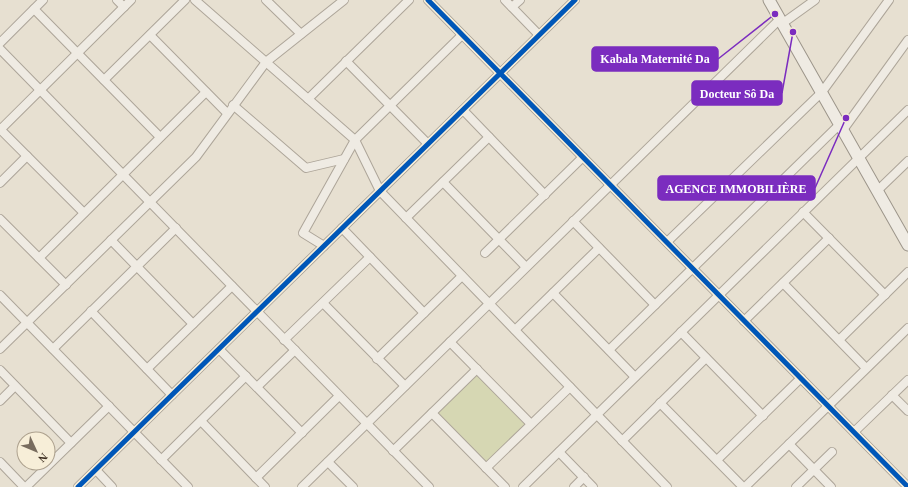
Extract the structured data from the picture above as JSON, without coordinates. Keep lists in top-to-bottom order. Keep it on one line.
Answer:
{"places":["Kabala Maternité Da","Docteur Sô Da","AGENCE IMMOBILIÈRE"],"north":"bottom right"}
